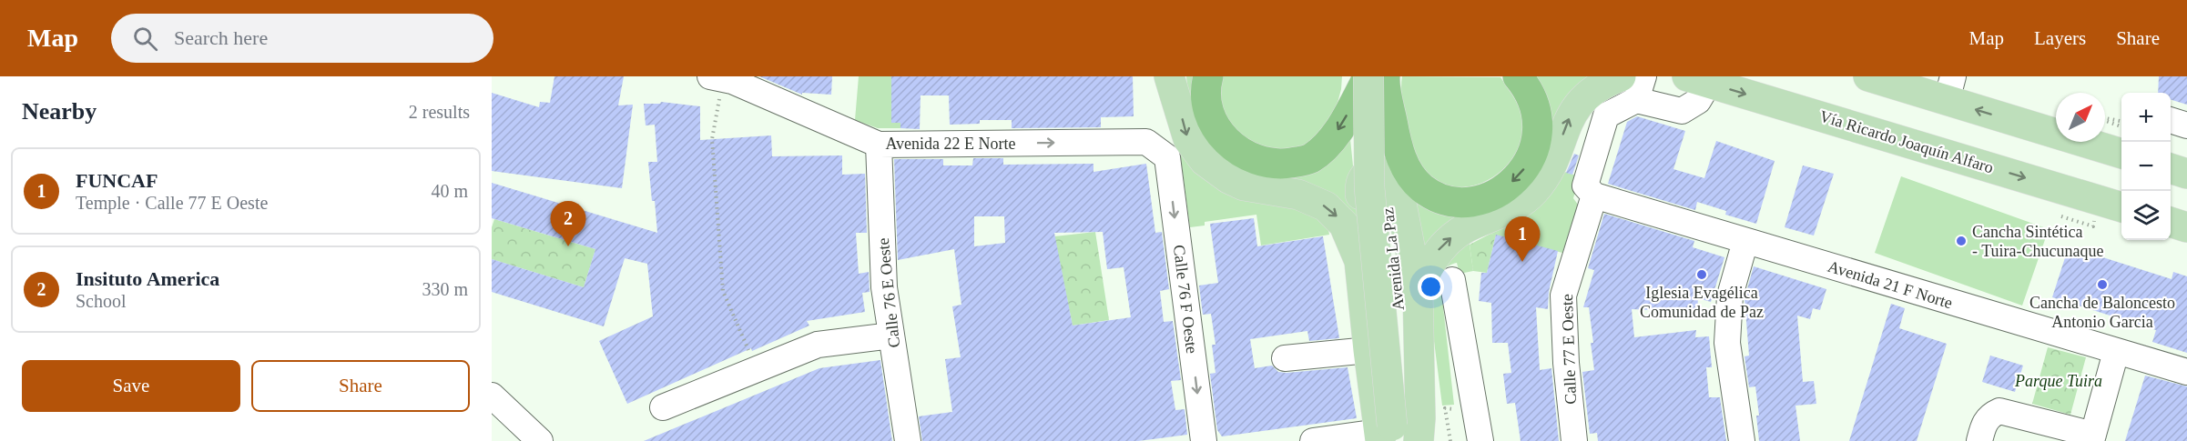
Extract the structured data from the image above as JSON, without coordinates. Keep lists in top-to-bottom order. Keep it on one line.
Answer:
{"streets":{"main road":["Vía Ricardo Joaquín Alfaro","Avenida La Paz"],"street":["Avenida 22 E Norte","Avenida 21 F Norte","Calle 76 E Oeste","Calle 76 F Oeste","Calle 77 E Oeste"]},"crossings":[["Avenida 22 E Norte","Calle 76 E Oeste"],["Avenida 22 E Norte","Calle 76 F Oeste"],["Avenida 21 F Norte","Calle 77 E Oeste"]],"one_way":["Avenida 22 E Norte","Calle 76 F Oeste"],"parks":["Parque Tuira"],"places":["Cancha Sintética - Tuira-Chucunaque","Iglesia Evagélica Comunidad de Paz","Cancha de Baloncesto Antonio Garcia"],"north":"top right","page":{"header":"Map","search":"Search here","nav":["Map","Layers","Share"],"heading":["Nearby","2 results"],"map_buttons":["+","−"],"list":[{"mark":"1","name":"FUNCAF","note":"Temple · Calle 77 E Oeste","value":"40 m"},{"mark":"2","name":"Insituto America","note":"School","value":"330 m"}],"pins":["2","1"],"buttons":["Save","Share"]}}
